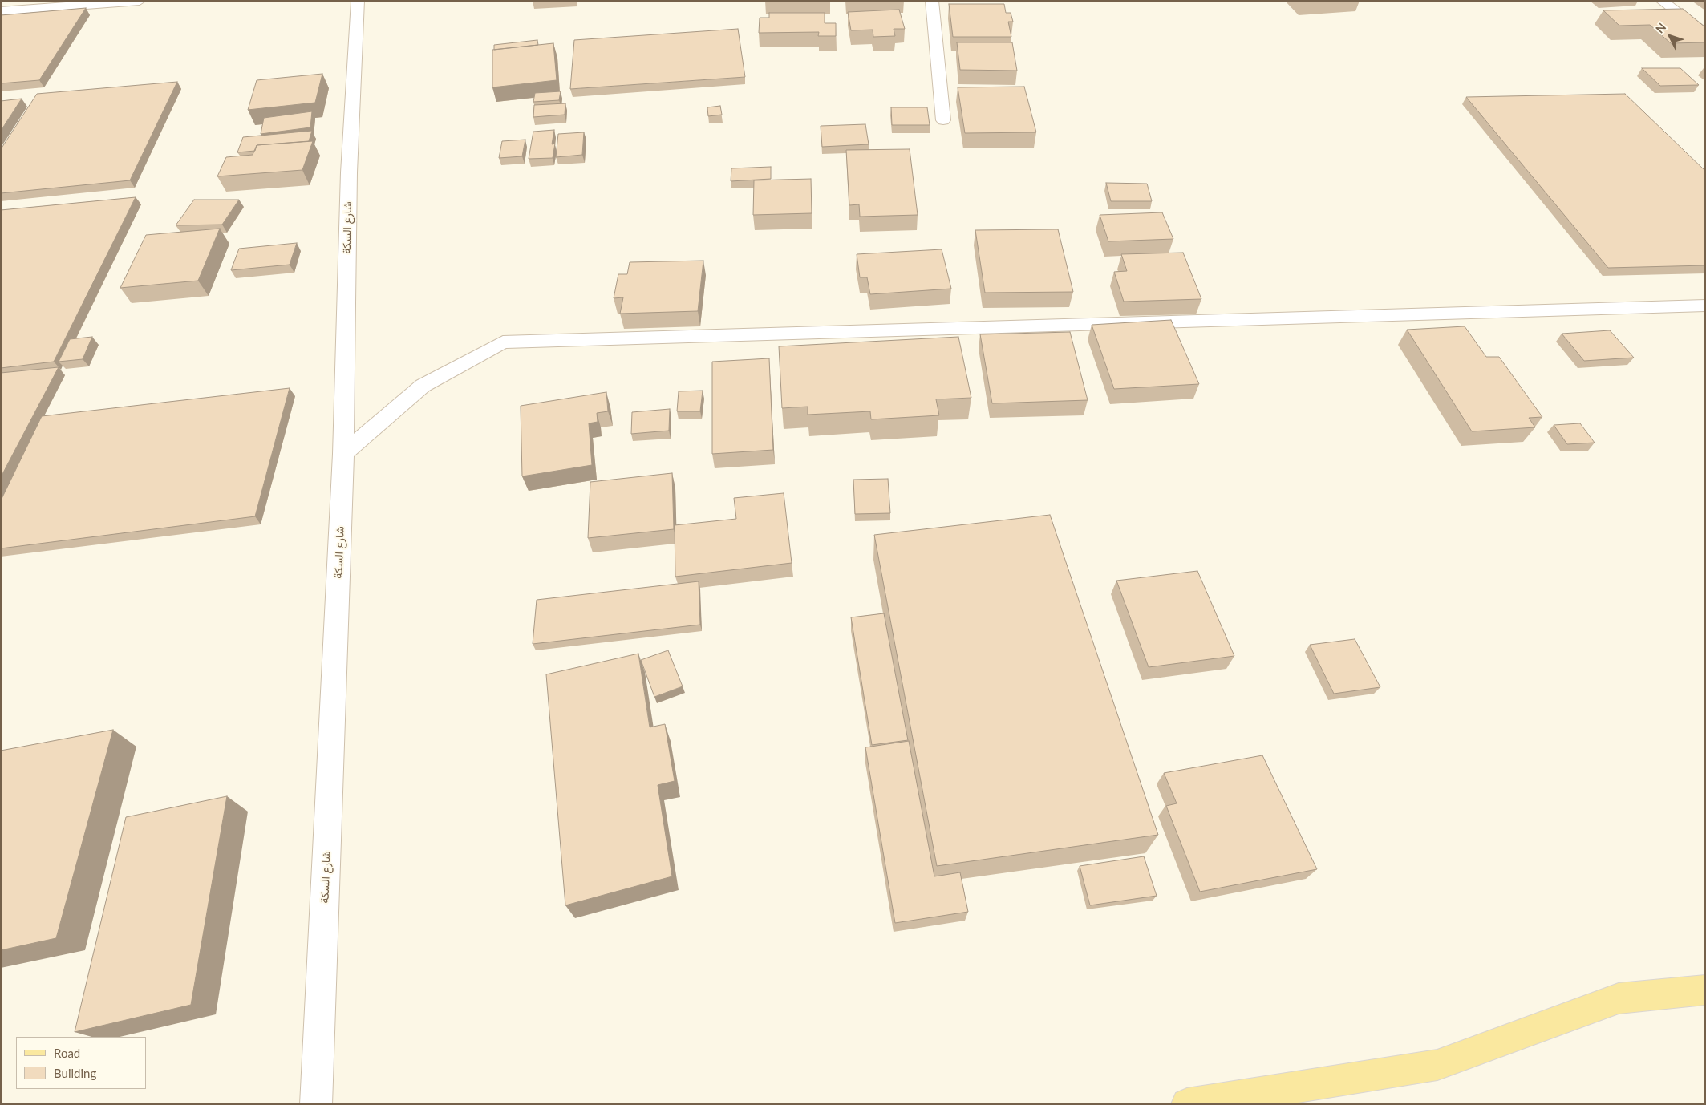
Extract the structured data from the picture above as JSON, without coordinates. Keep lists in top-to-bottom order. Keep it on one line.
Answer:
{"streets":{"street":["شارع السكة"]},"legend":["Road","Building"],"north":"top left"}
